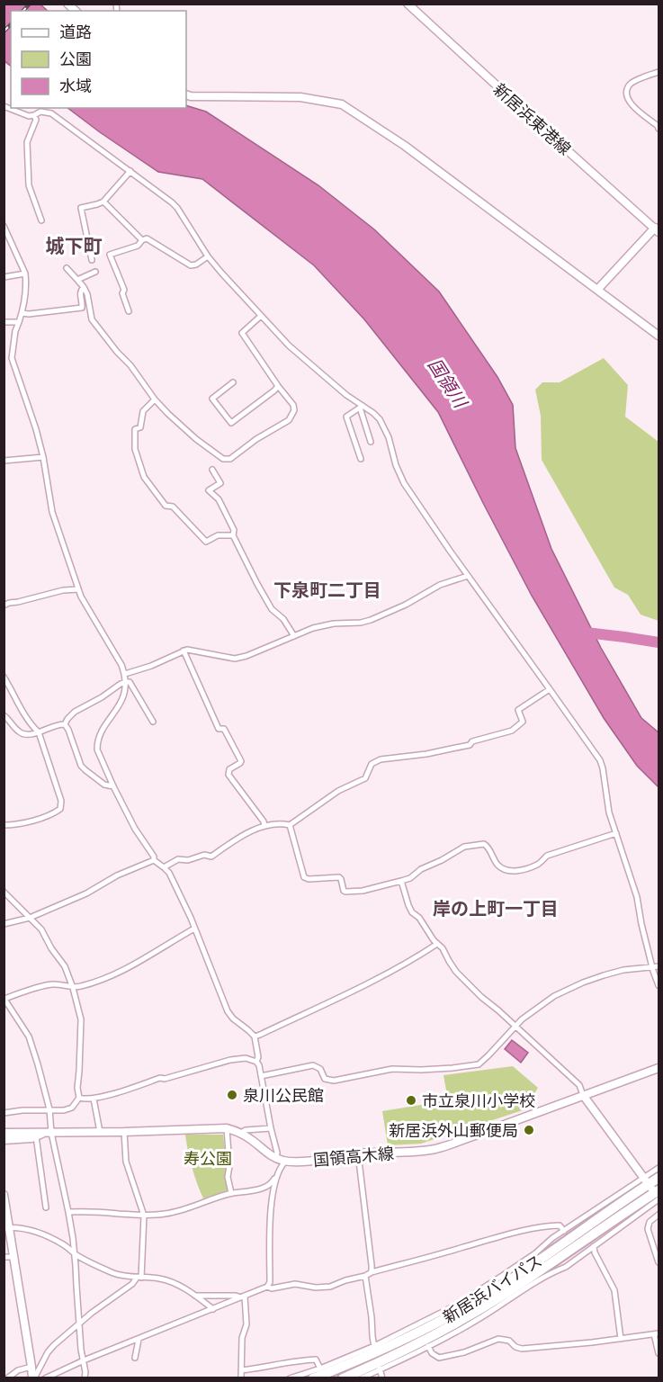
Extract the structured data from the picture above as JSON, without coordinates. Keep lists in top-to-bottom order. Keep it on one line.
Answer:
{"streets":{"highway":["新居浜バイパス"],"main road":["新居浜東港線","国領高木線"]},"districts":["城下町","下泉町二丁目","岸の上町一丁目"],"water":["国領川"],"parks":["寿公園"],"places":["泉川公民館","市立泉川小学校","新居浜外山郵便局"],"legend":["道路","公園","水域"]}
